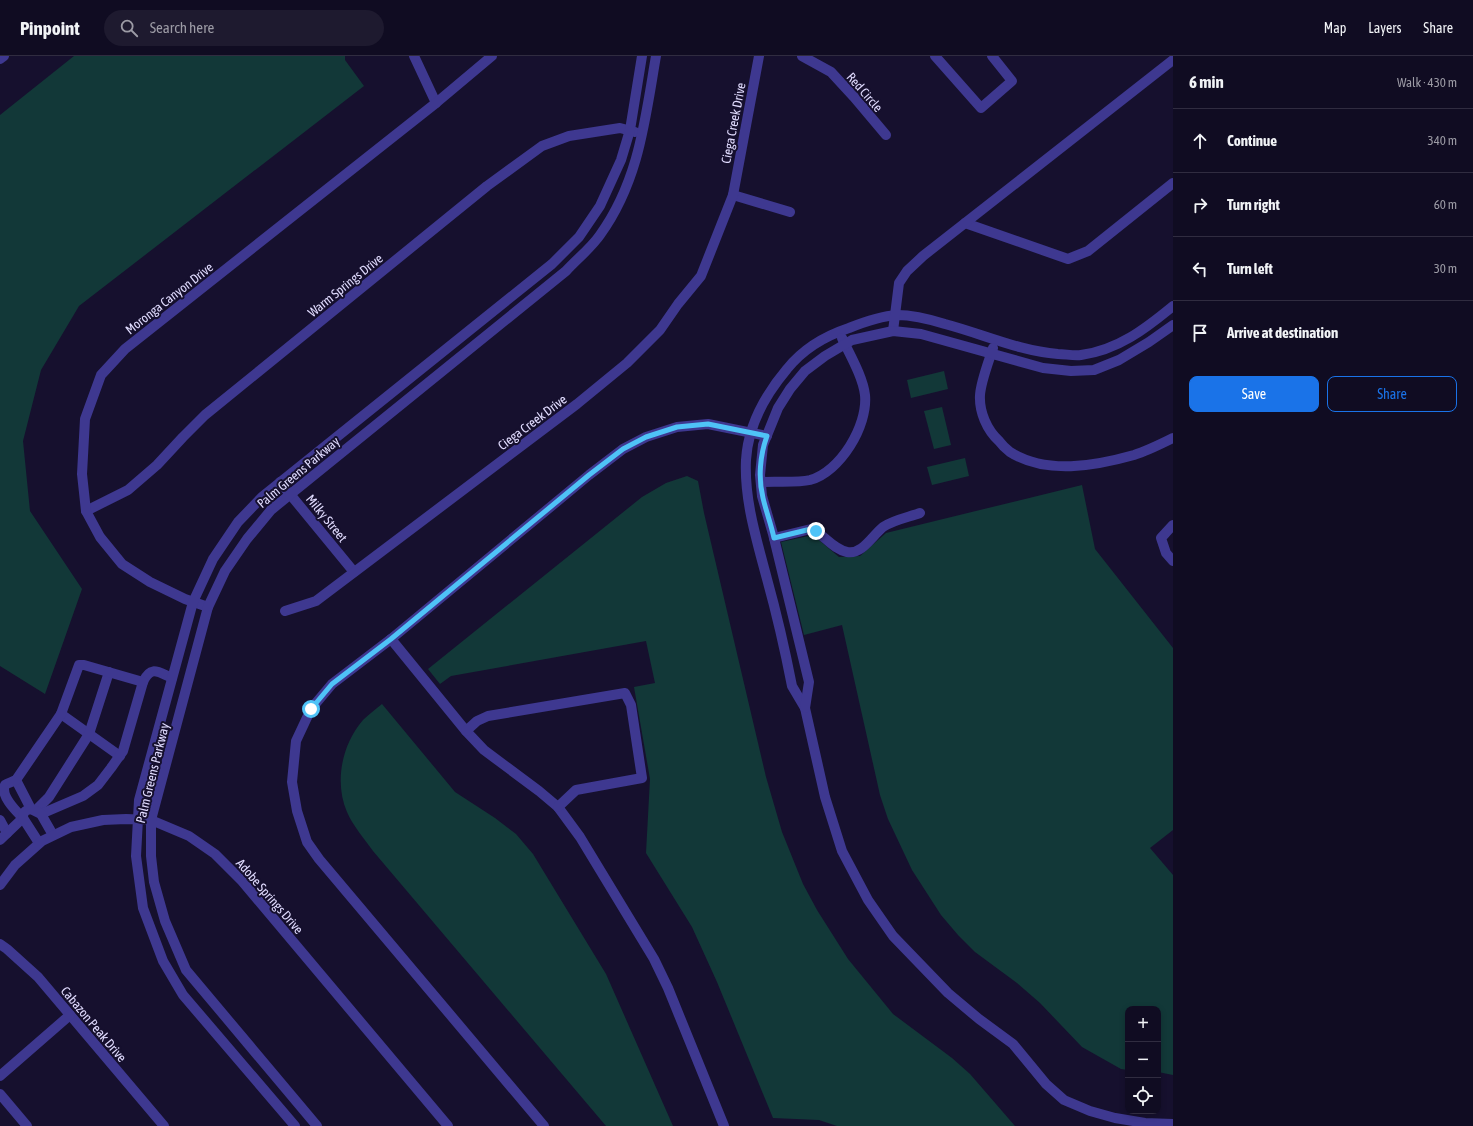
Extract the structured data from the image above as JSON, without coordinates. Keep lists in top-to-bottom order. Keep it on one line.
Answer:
{"streets":{"street":["Red Circle","Ciega Creek Drive","Warm Springs Drive","Moronga Canyon Drive","Palm Greens Parkway","Milky Street","Adobe Springs Drive","Cabazon Peak Drive"]},"crossings":[["Ciega Creek Drive","Milky Street"],["Warm Springs Drive","Moronga Canyon Drive"],["Warm Springs Drive","Palm Greens Parkway"],["Moronga Canyon Drive","Palm Greens Parkway"],["Palm Greens Parkway","Milky Street"],["Palm Greens Parkway","Adobe Springs Drive"]],"page":{"header":"Pinpoint","search":"Search here","nav":["Map","Layers","Share"],"heading":["6 min","Walk · 430 m"],"list":[["Continue","340 m"],["Turn right","60 m"],["Turn left","30 m"],"Arrive at destination"],"buttons":["Save","Share"],"map_buttons":["+","−"]}}
